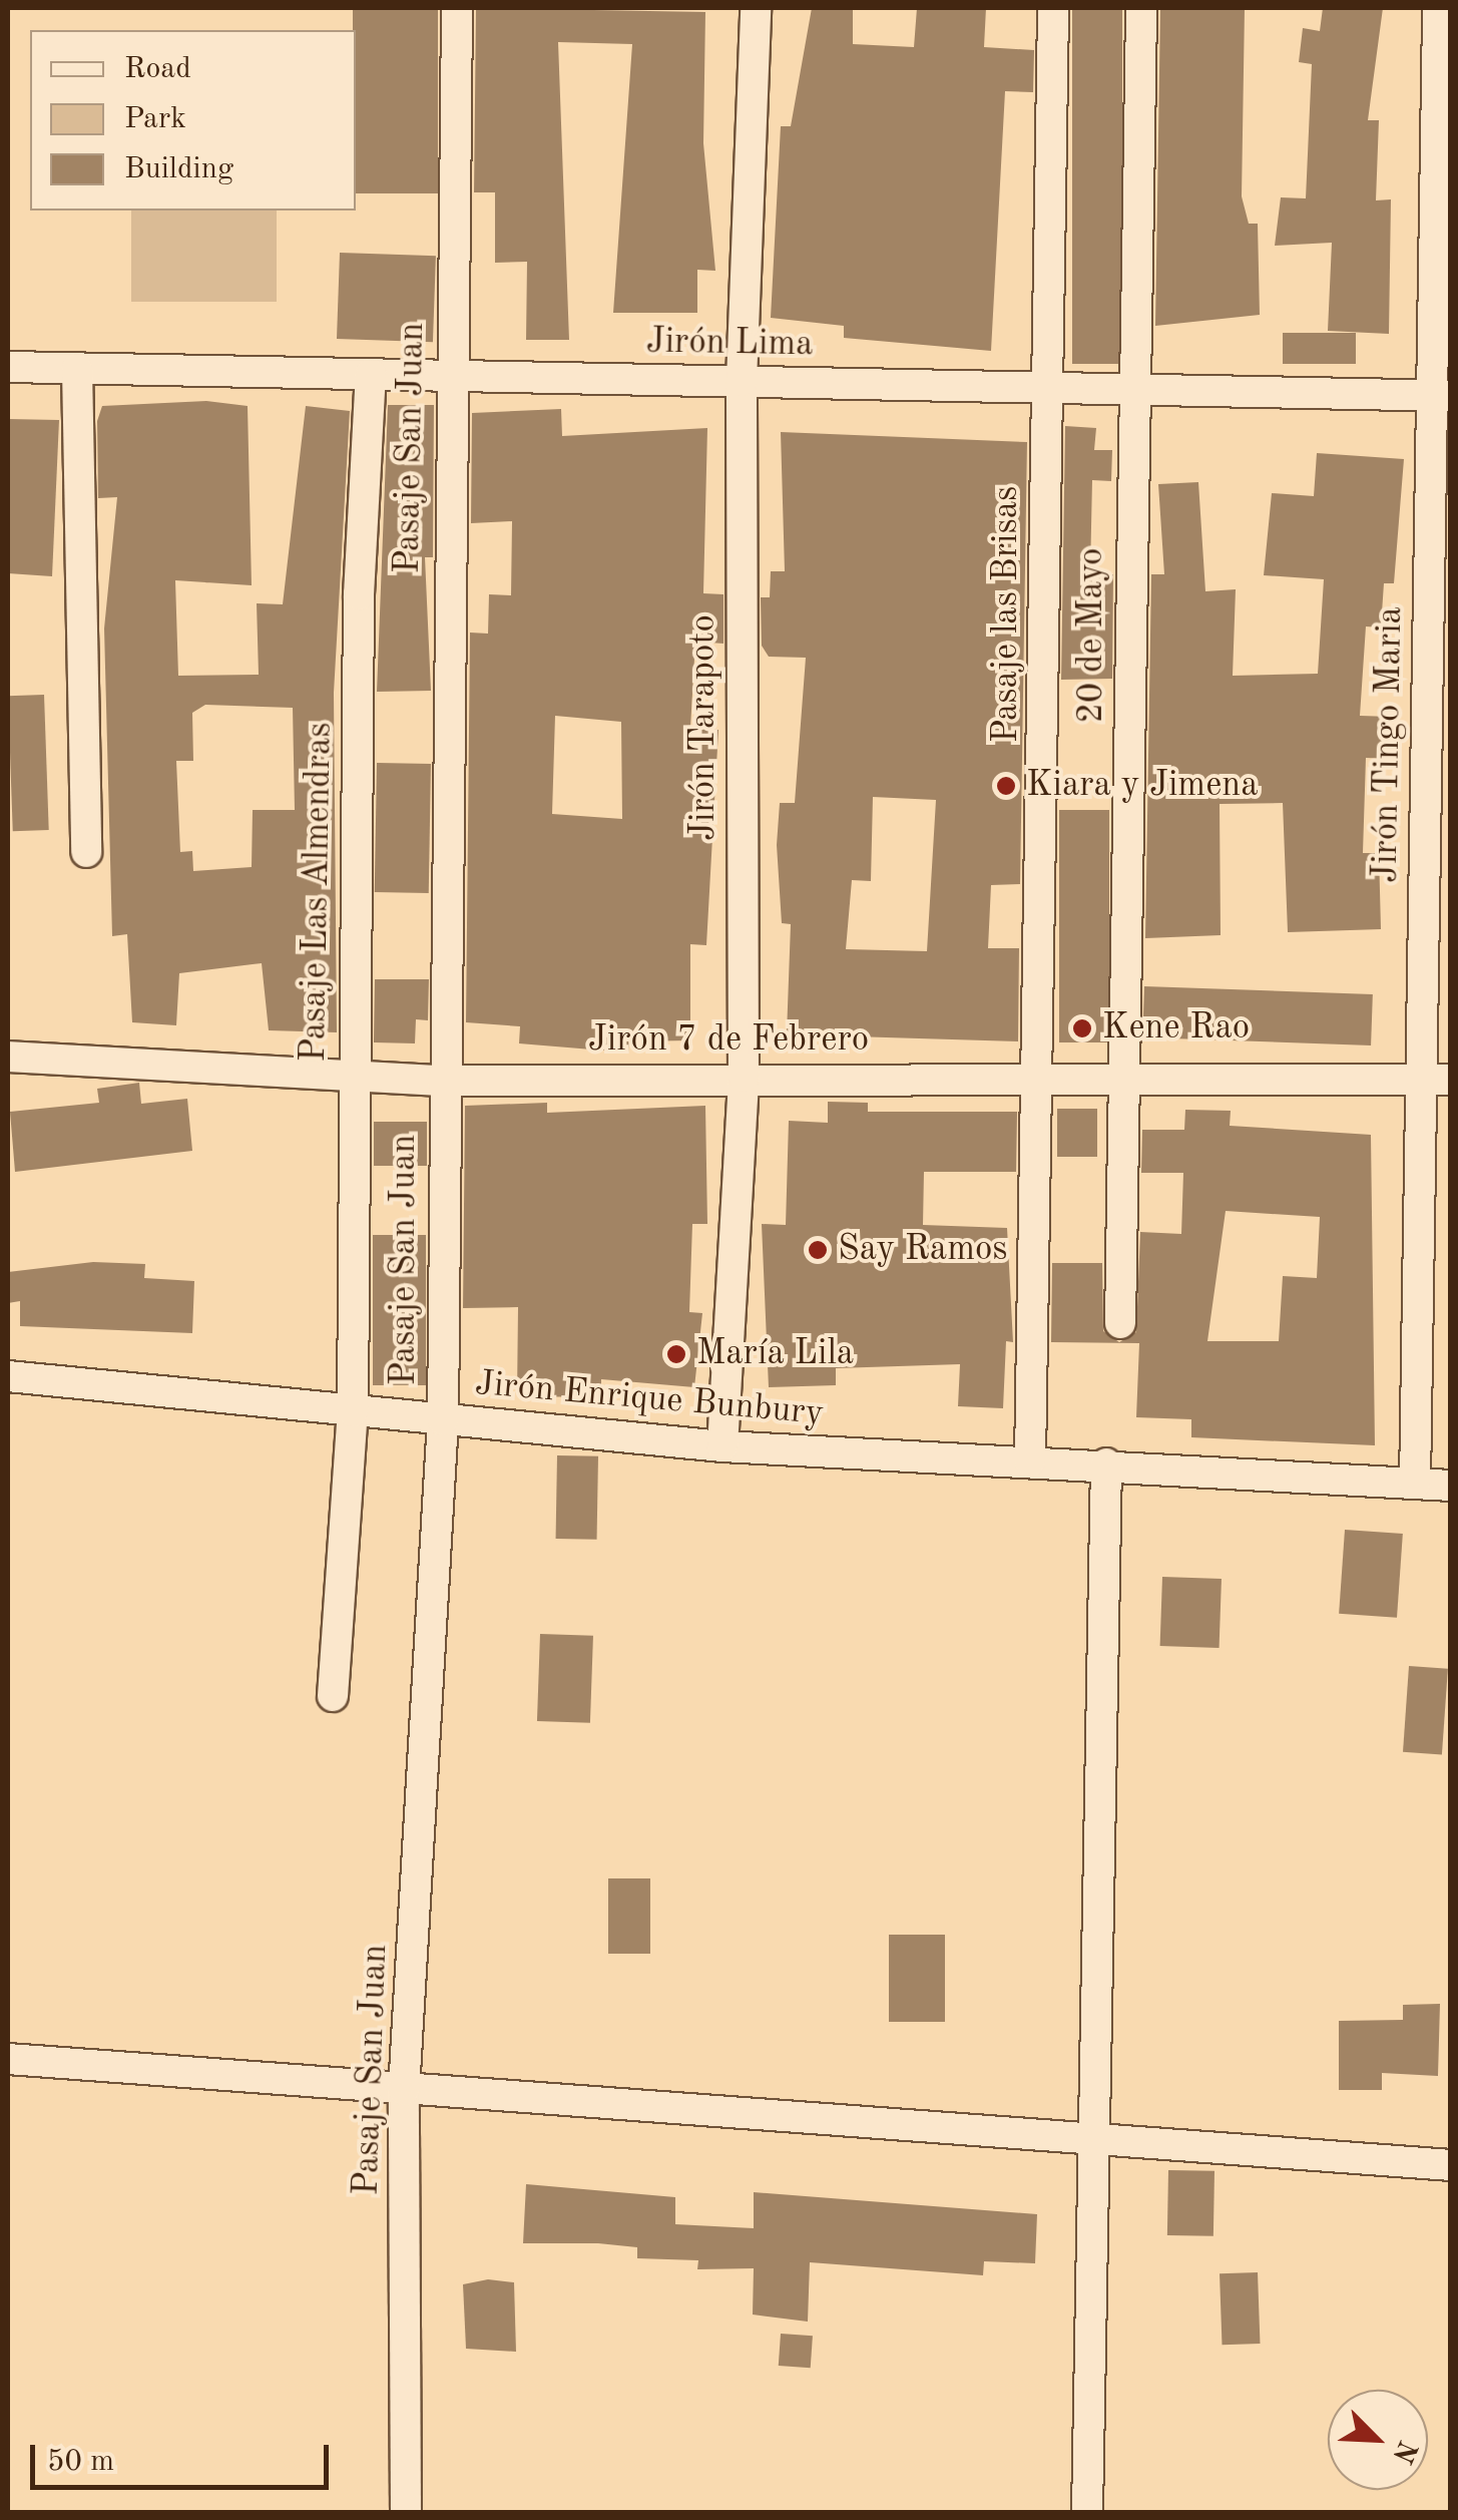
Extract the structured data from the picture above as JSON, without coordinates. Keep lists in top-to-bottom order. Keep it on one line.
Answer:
{"streets":{"street":["Jirón Lima","Pasaje San Juan","Pasaje las Brisas","20 de Mayo","Jirón Tarapoto","Jirón Tingo Maria","Pasaje Las Almendras","Jirón 7 de Febrero","Jirón Enrique Bunbury"]},"crossings":[["Jirón Lima","Pasaje San Juan"],["Jirón Lima","Pasaje las Brisas"],["Jirón Lima","20 de Mayo"],["Jirón Lima","Jirón Tarapoto"],["Jirón Lima","Jirón Tingo Maria"],["Jirón Lima","Pasaje Las Almendras"],["Pasaje San Juan","Jirón 7 de Febrero"],["Pasaje San Juan","Jirón Enrique Bunbury"],["Pasaje las Brisas","Jirón 7 de Febrero"],["Pasaje las Brisas","Jirón Enrique Bunbury"],["20 de Mayo","Jirón 7 de Febrero"],["Jirón Tarapoto","Jirón 7 de Febrero"],["Jirón Tarapoto","Jirón Enrique Bunbury"],["Jirón Tingo Maria","Jirón 7 de Febrero"],["Jirón Tingo Maria","Jirón Enrique Bunbury"],["Pasaje Las Almendras","Jirón 7 de Febrero"],["Pasaje Las Almendras","Jirón Enrique Bunbury"]],"places":["Kiara y Jimena","Kene Rao","Say Ramos","María Lila"],"legend":["Road","Park","Building"],"scale_bar":"50 m","north":"bottom right"}
